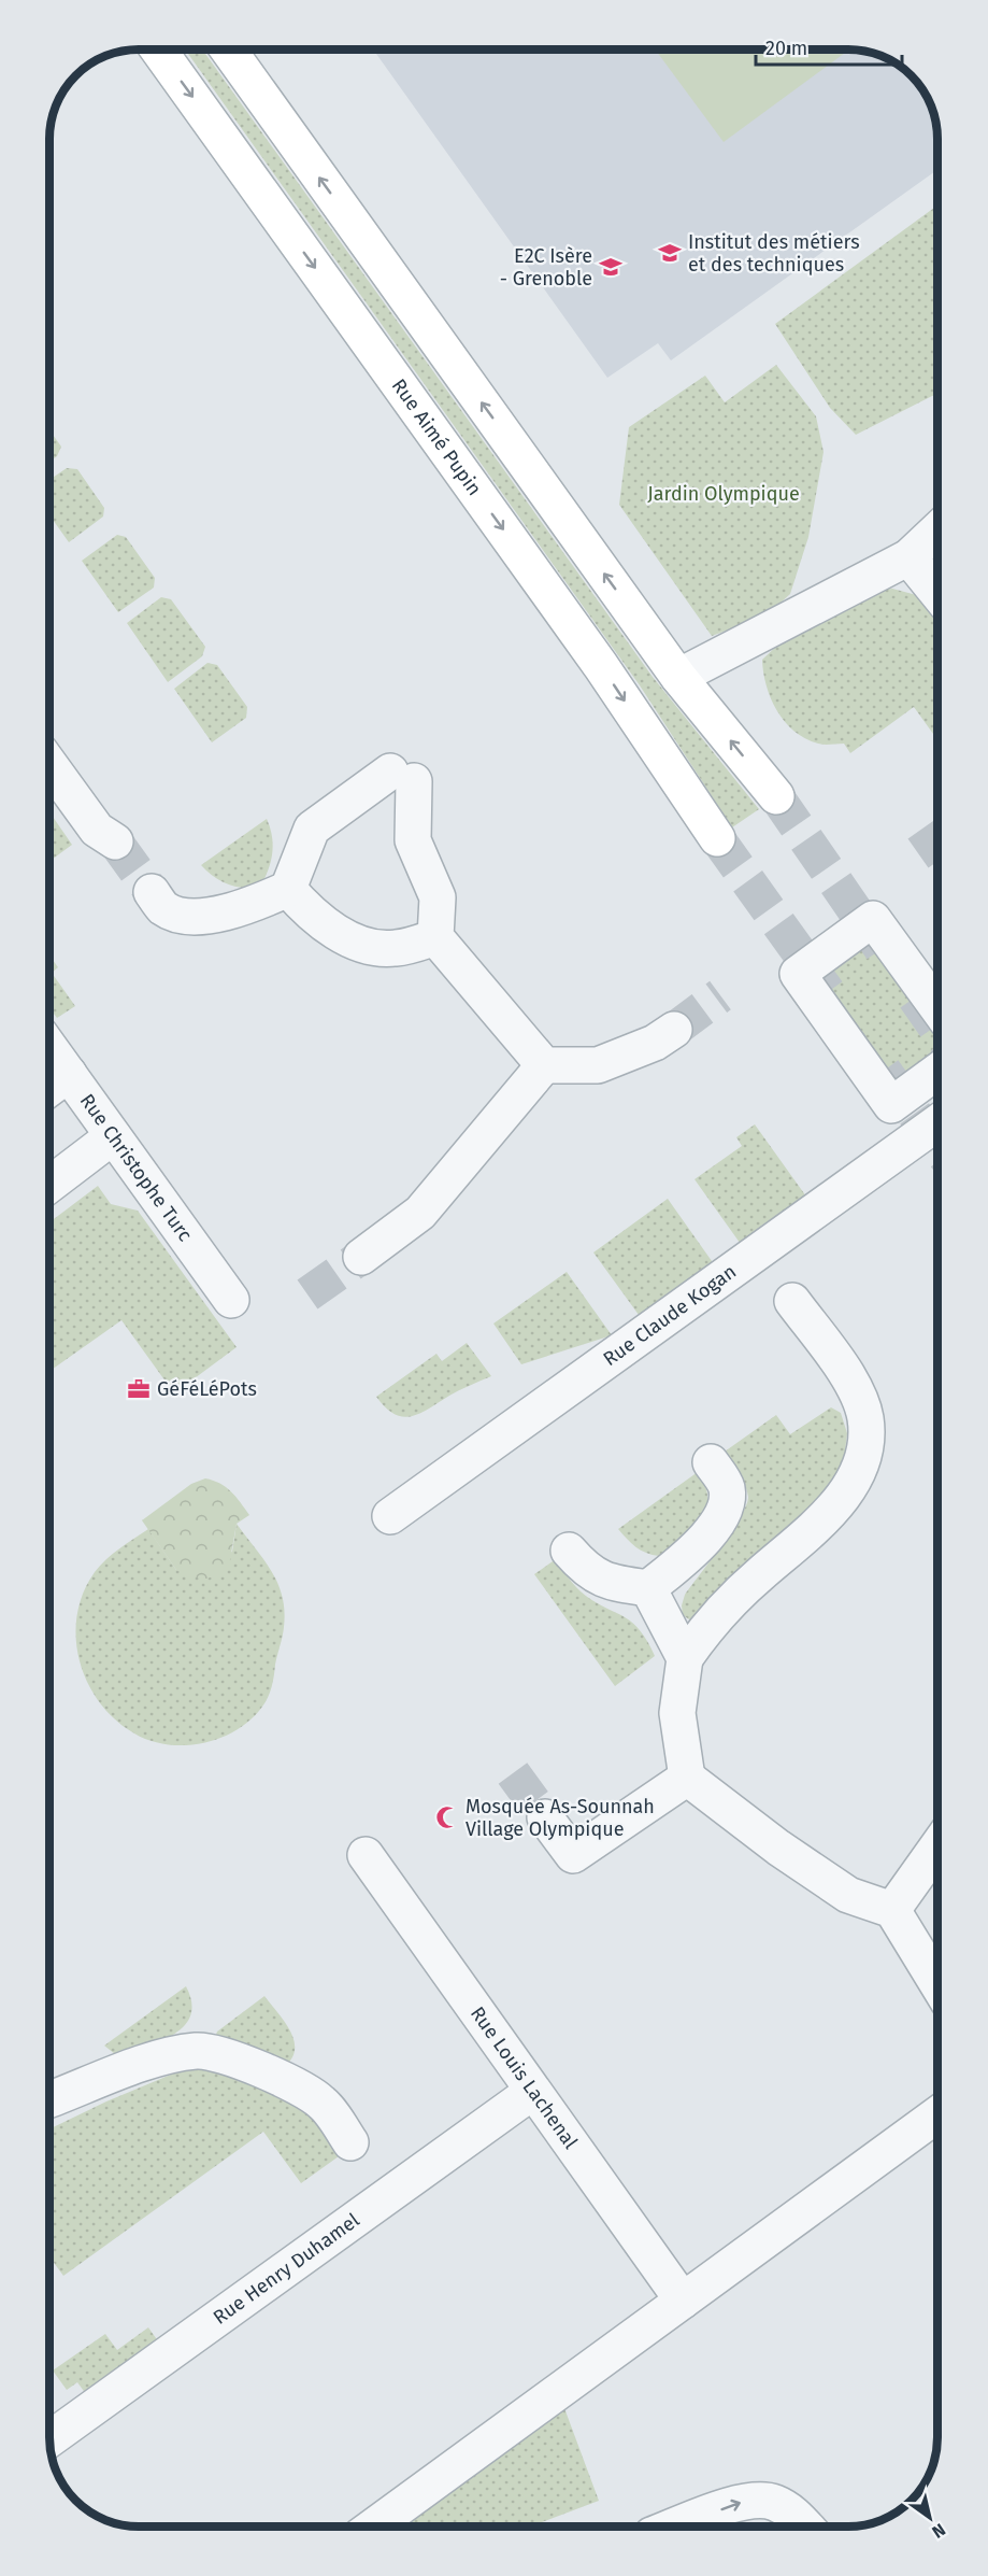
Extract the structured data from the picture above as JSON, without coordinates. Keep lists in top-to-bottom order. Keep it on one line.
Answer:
{"streets":{"street":["Rue Aimé Pupin","Rue Christophe Turc","Rue Claude Kogan","Rue Louis Lachenal","Rue Henry Duhamel"]},"crossings":[["Rue Louis Lachenal","Rue Henry Duhamel"]],"parks":["Jardin Olympique"],"places":{"school or university":["Institut des métiers et des techniques","E2C Isère - Grenoble"],"office":["GéFéLéPots"],"mosque":["Mosquée As-Sounnah Village Olympique"]},"scale_bar":"20 m","north":"bottom right"}
